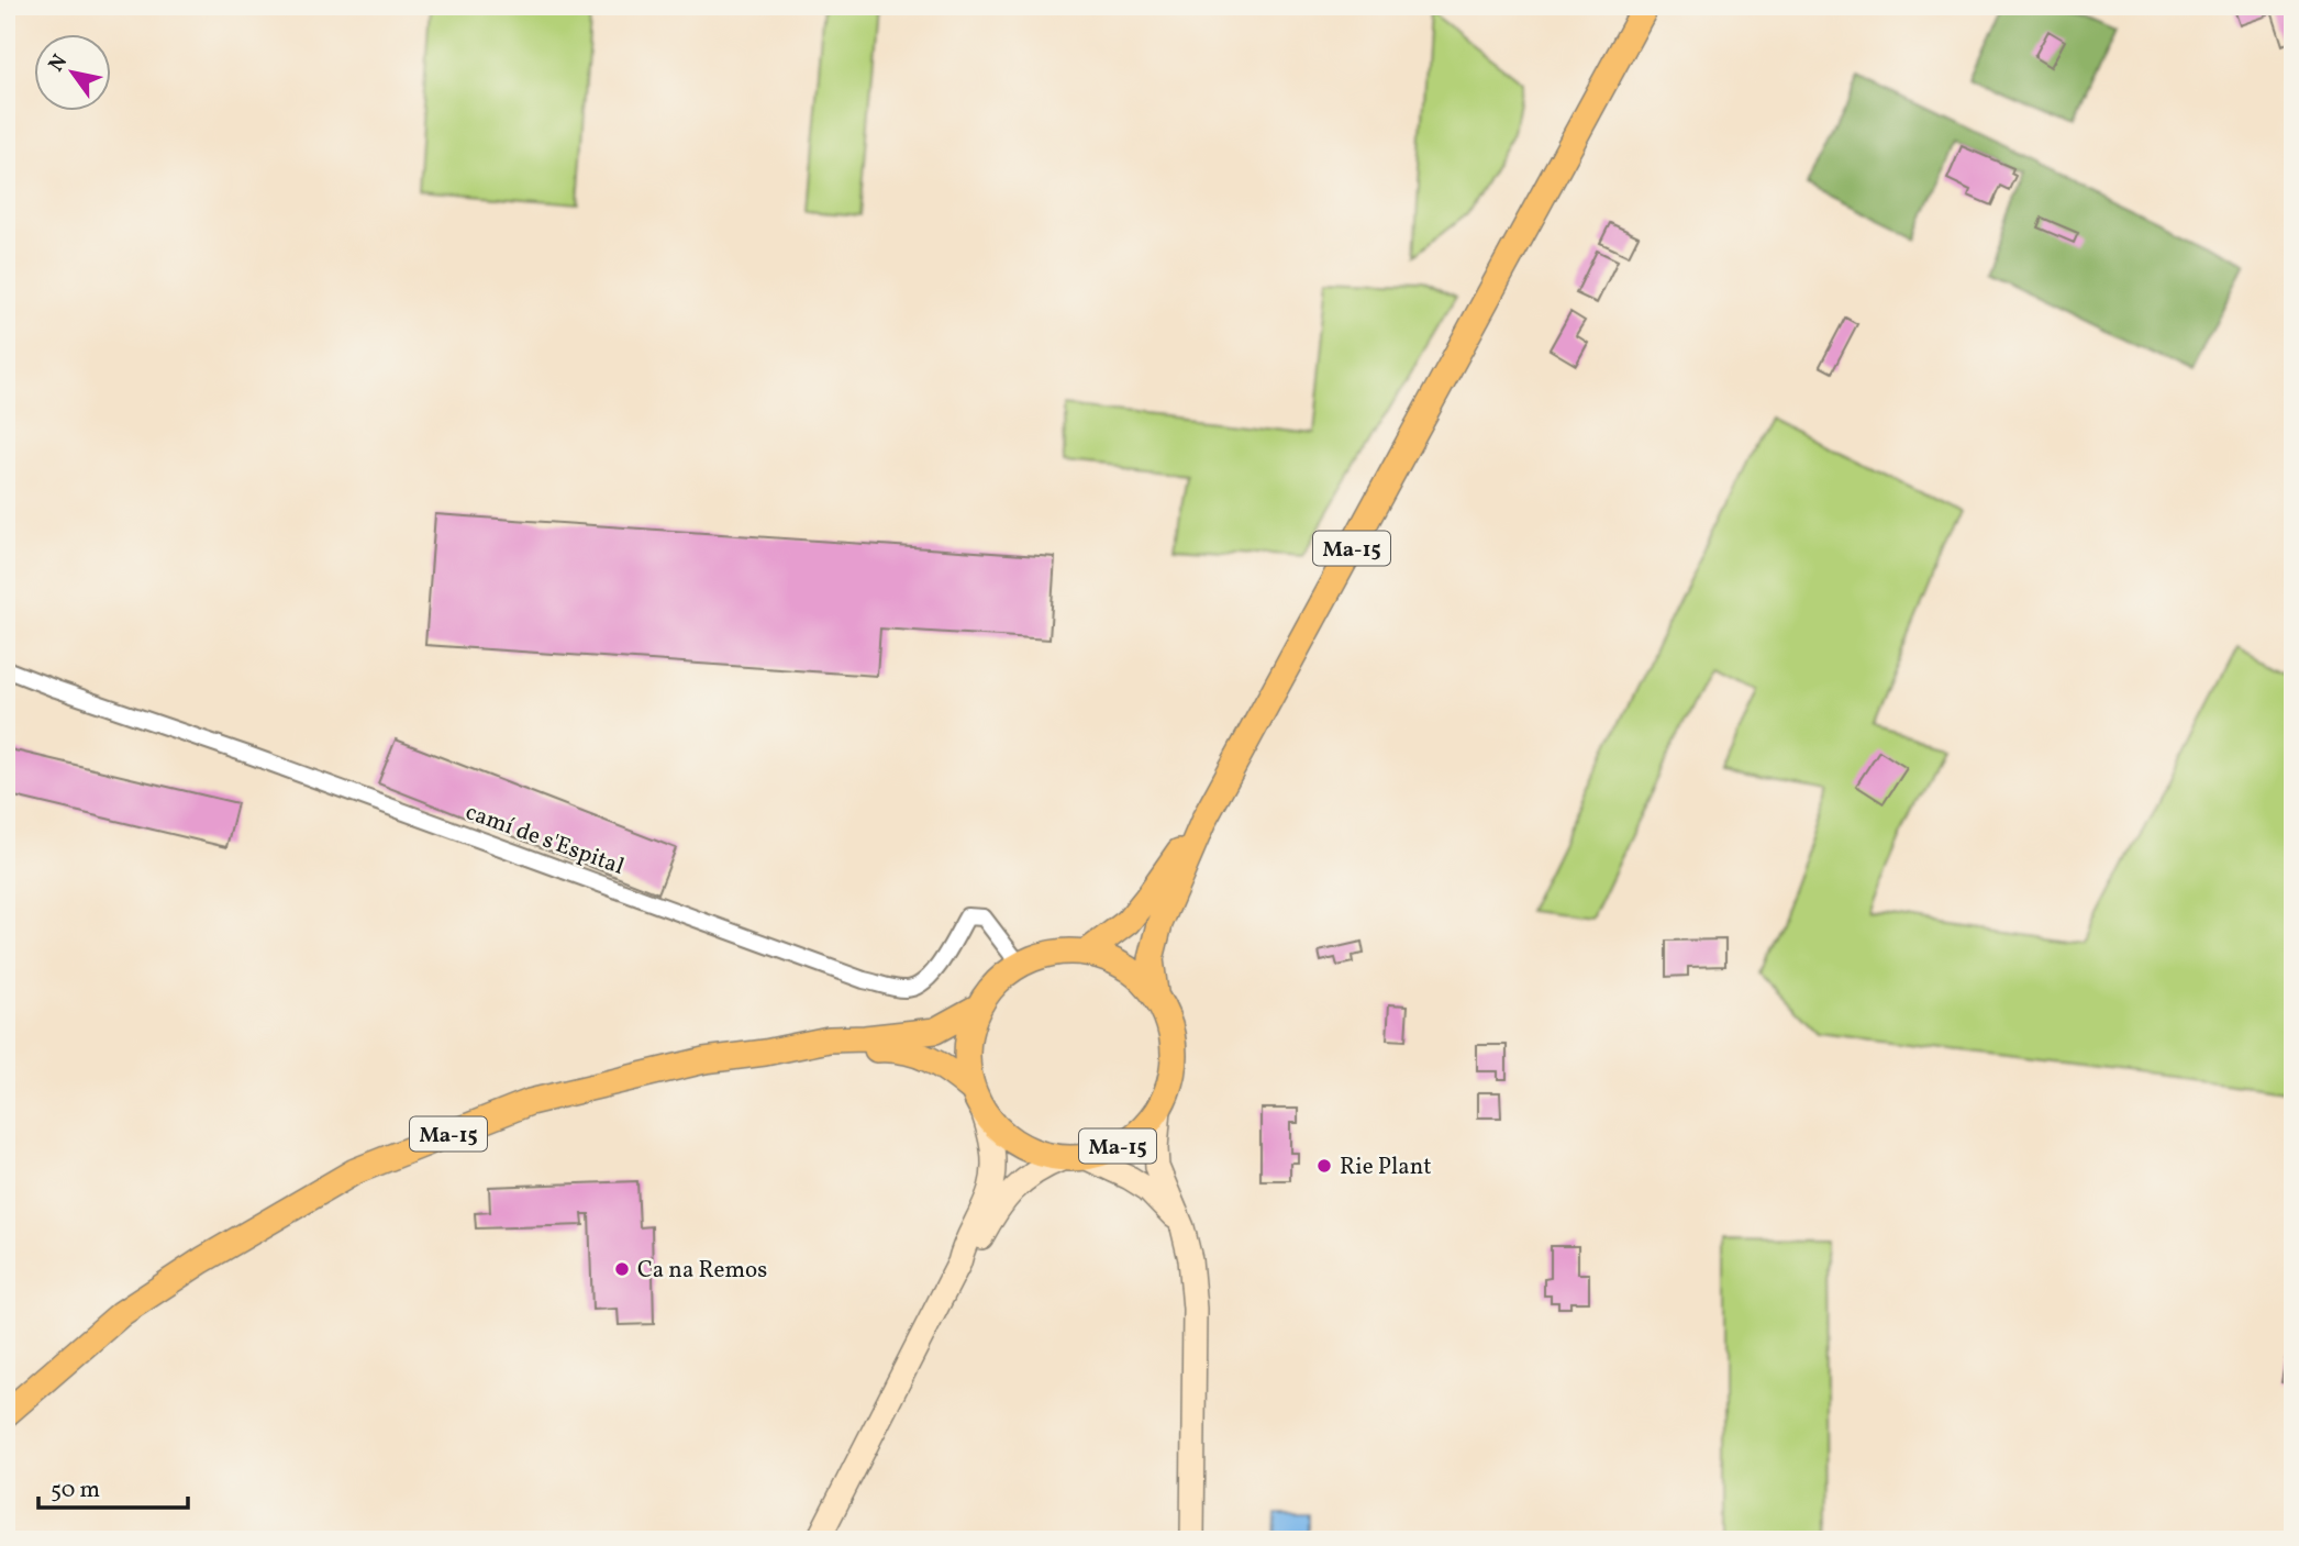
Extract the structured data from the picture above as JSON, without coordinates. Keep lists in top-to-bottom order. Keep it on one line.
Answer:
{"streets":{"main road":["Ma-15"],"street":["camí de s'Espital"]},"crossings":[["Ma-15","camí de s'Espital"]],"places":["Rie Plant","Ca na Remos"],"scale_bar":"50 m","north":"top left"}
